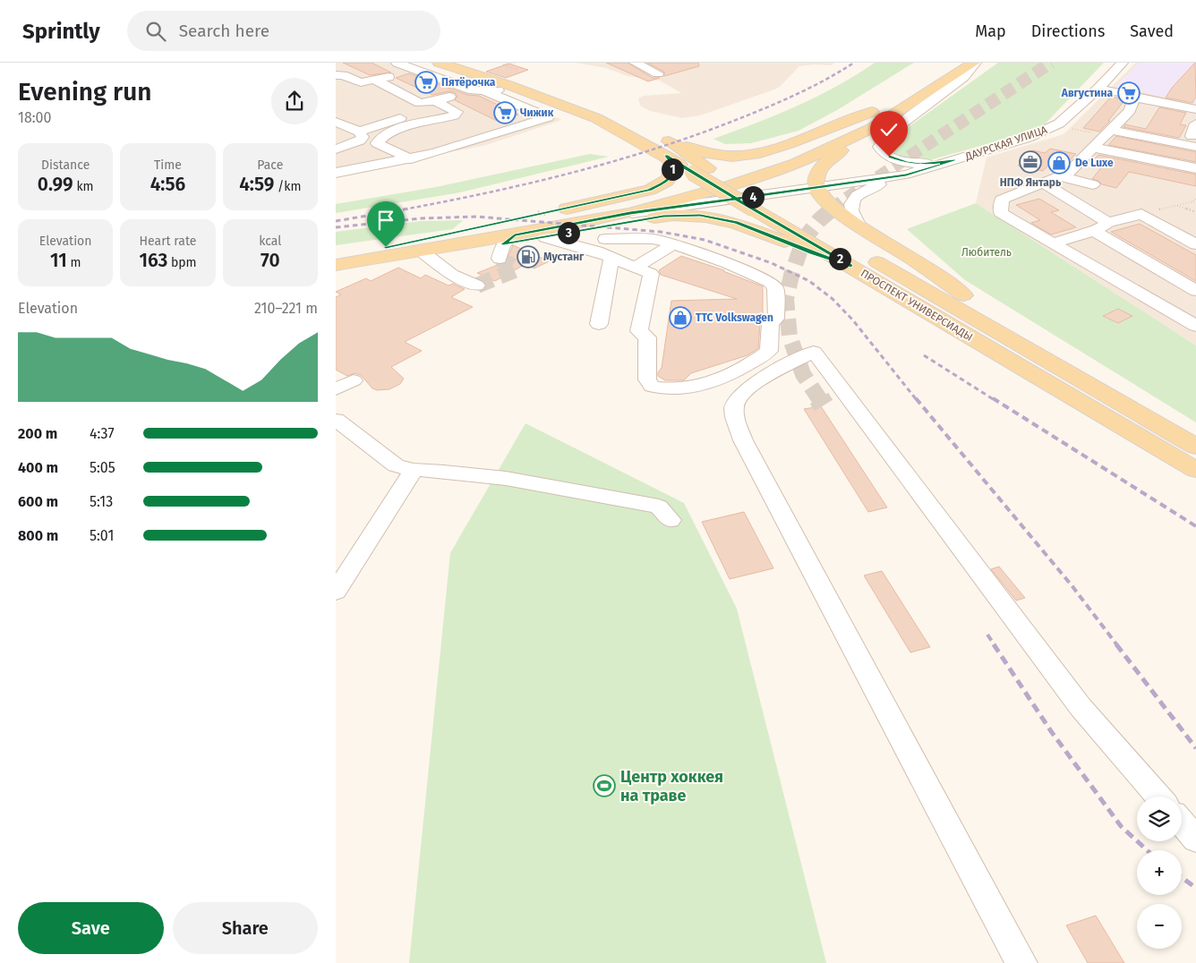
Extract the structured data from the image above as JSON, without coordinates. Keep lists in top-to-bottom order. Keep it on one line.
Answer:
{"streets":{"main road":["ДАУРСКАЯ УЛИЦА","ПРОСПЕКТ УНИВЕРСИАДЫ"]},"parks":["Любитель"],"places":{"supermarket":["Пятёрочка","Августина","Чижик"],"office":["НПФ Янтарь"],"shop":["De Luxe","ТТС Volkswagen"],"fuel station":["Мустанг"],"sports":["Центр хоккея на траве"]},"page":{"header":"Sprintly","search":"Search here","nav":["Map","Directions","Saved"],"heading":["Evening run","18:00"],"stats":[["Distance","0.99 km"],["Time","4:56"],["Pace","4:59 /km"],["Elevation","11 m"],["Heart rate","163 bpm"],["kcal","70"]],"pins":["1","4","3","2"],"chart":["Elevation","210–221 m"],"list":[{"name":"200 m","note":"4:37"},{"name":"400 m","note":"5:05"},{"name":"600 m","note":"5:13"},{"name":"800 m","note":"5:01"}],"map_buttons":["+","−"],"buttons":["Save","Share"]}}
